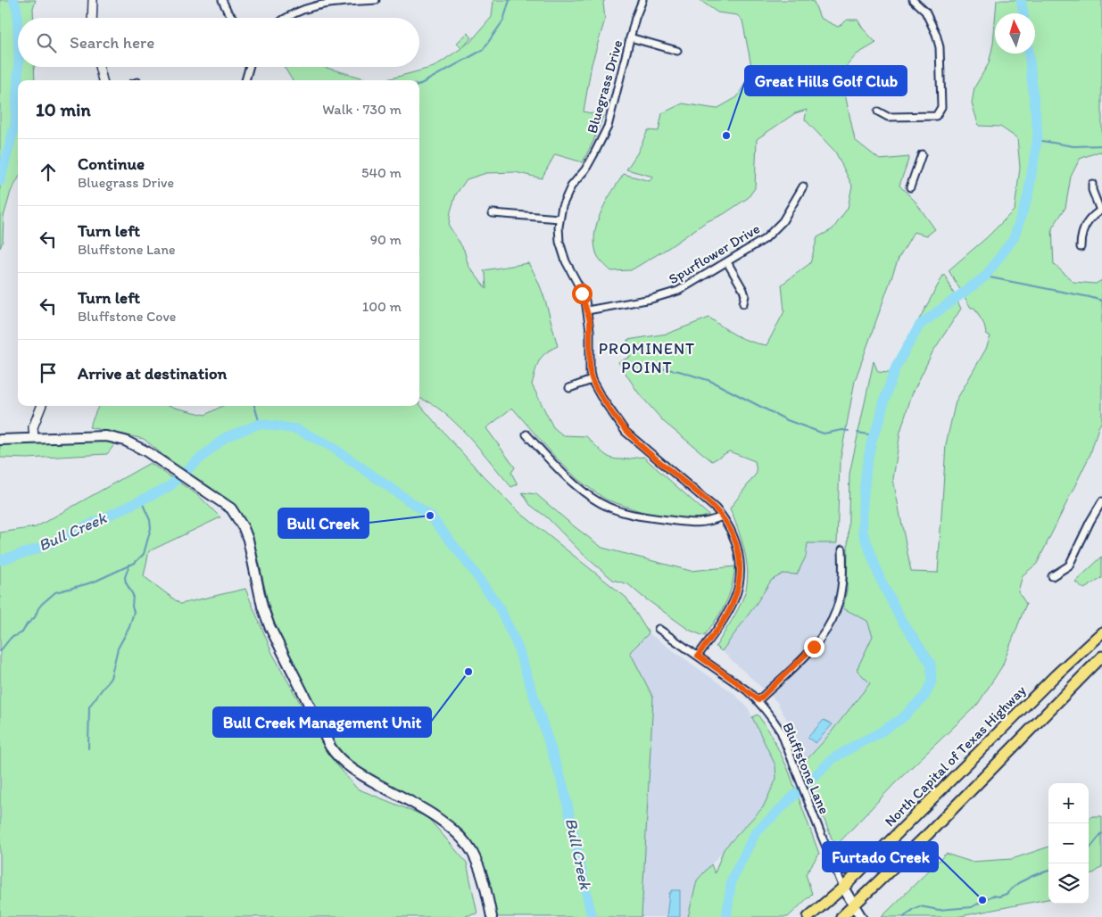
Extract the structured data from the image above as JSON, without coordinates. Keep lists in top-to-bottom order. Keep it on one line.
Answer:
{"streets":{"highway":["North Capital of Texas Highway"],"street":["Bluegrass Drive","Spurflower Drive","Bluffstone Lane"]},"crossings":[["Bluegrass Drive","Spurflower Drive"],["Bluegrass Drive","Bluffstone Lane"],["North Capital of Texas Highway","Bluffstone Lane"]],"districts":["PROMINENT POINT"],"water":["Bull Creek"],"places":["Great Hills Golf Club","Bull Creek","Bull Creek Management Unit","Furtado Creek"],"north":"top","page":{"search":"Search here","heading":["10 min","Walk · 730 m"],"list":[["Continue","Bluegrass Drive","540 m"],["Turn left","Bluffstone Lane","90 m"],["Turn left","Bluffstone Cove","100 m"],"Arrive at destination"],"map_buttons":["+","−"]}}
